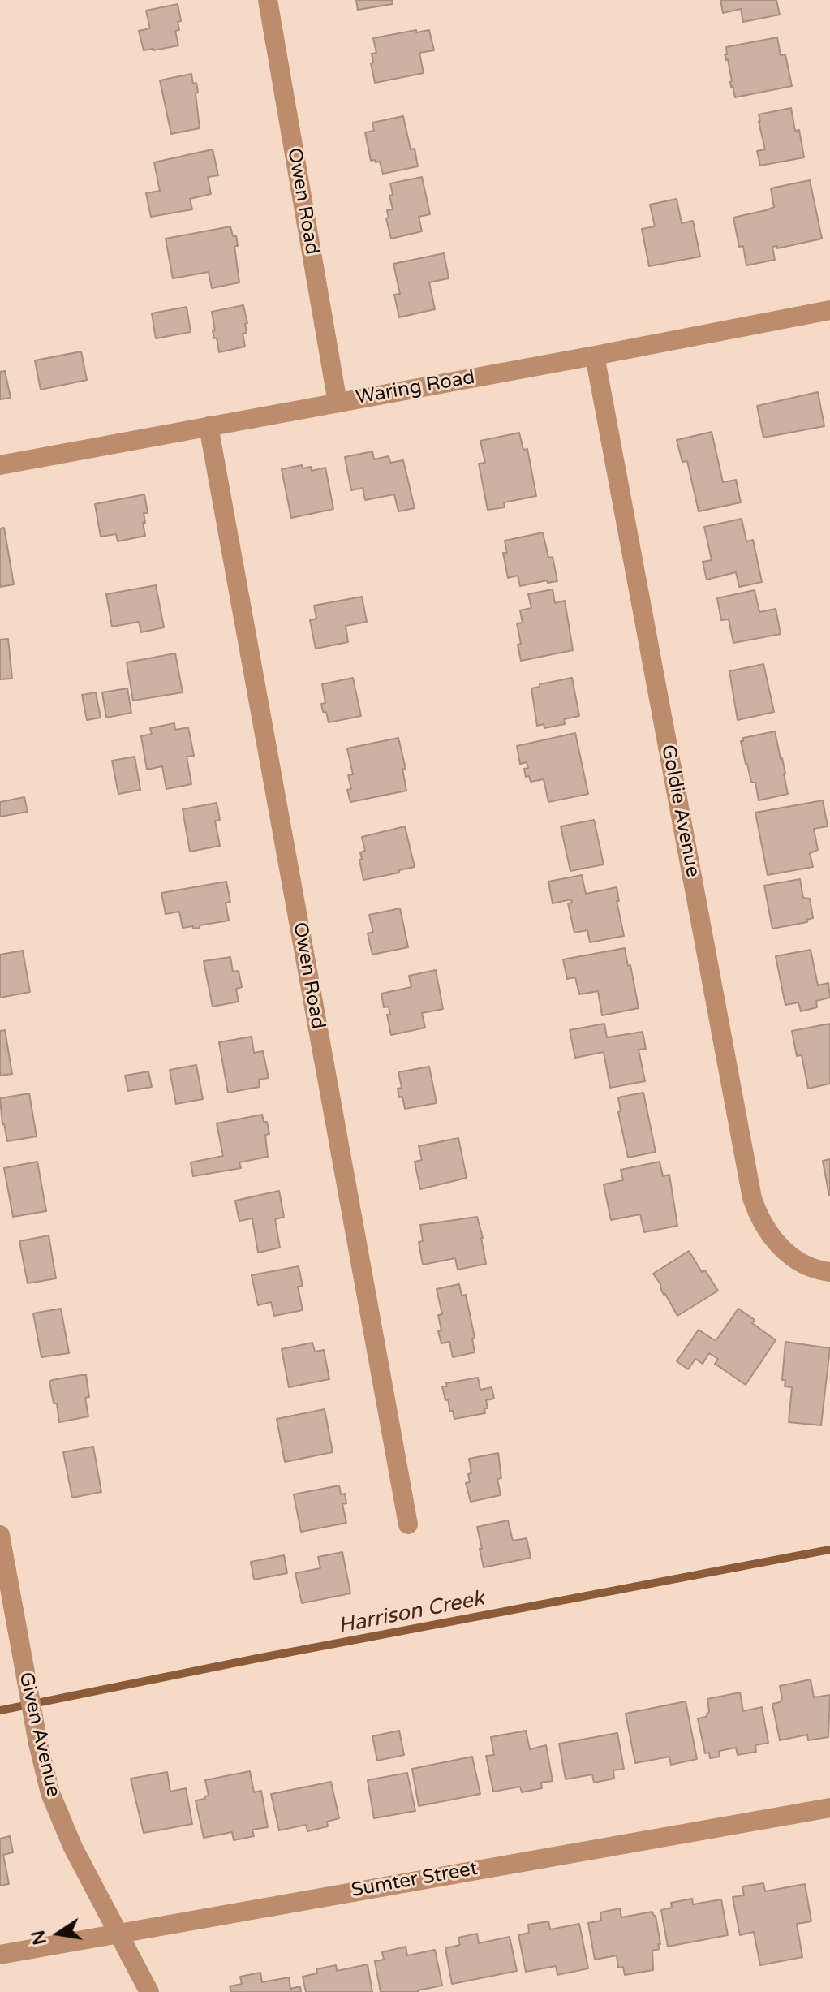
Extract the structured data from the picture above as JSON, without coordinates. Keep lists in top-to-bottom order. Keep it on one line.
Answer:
{"streets":{"street":["Owen Road","Waring Road","Goldie Avenue","Given Avenue","Sumter Street"]},"crossings":[["Owen Road","Waring Road"],["Waring Road","Goldie Avenue"],["Given Avenue","Sumter Street"]],"water":["Harrison Creek"],"north":"left"}
